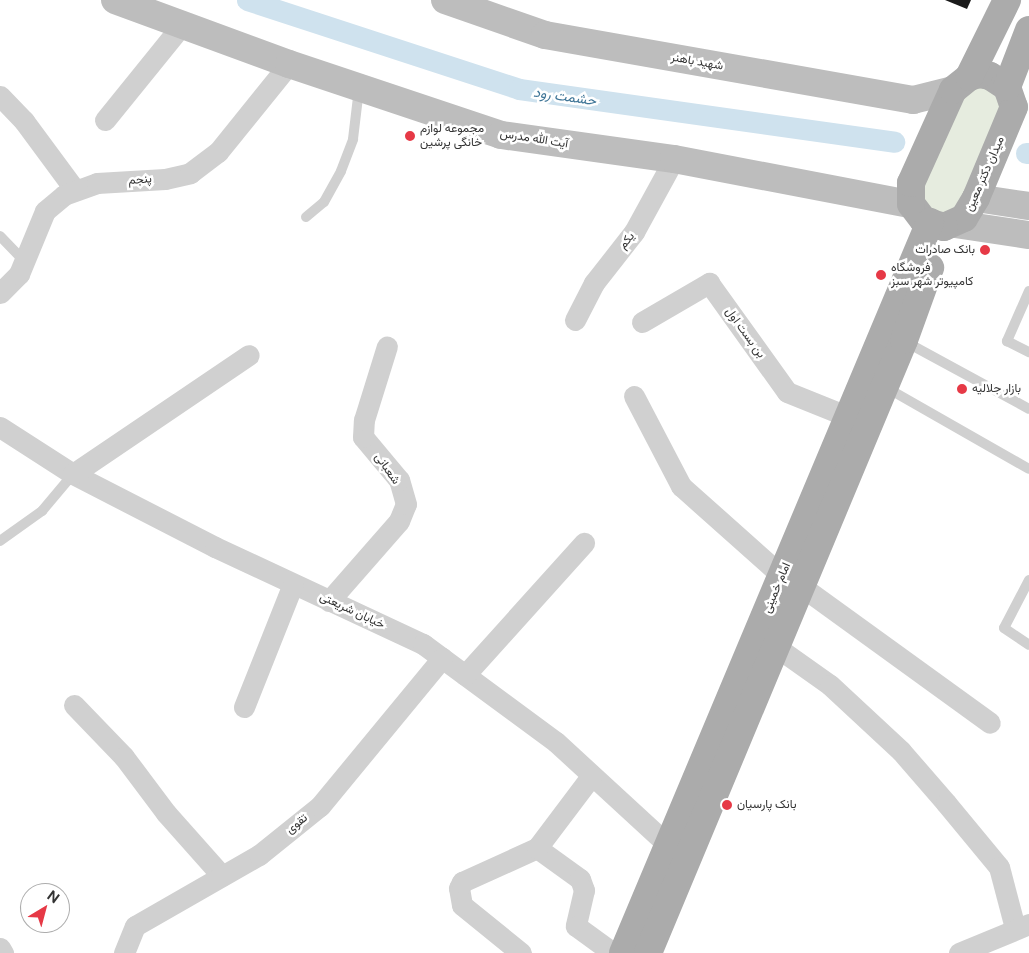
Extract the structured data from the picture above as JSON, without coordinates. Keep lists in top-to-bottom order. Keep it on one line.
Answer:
{"streets":{"main road":["شهید باهنر","آیت الله مدرس","میدان دکتر معین","امام خمینی"],"street":["پنجم","یکم","بن بست اول","شعبانی","خیابان شریعتی","تقوی"]},"crossings":[["آیت الله مدرس","میدان دکتر معین"],["آیت الله مدرس","پنجم"],["آیت الله مدرس","یکم"],["آیت الله مدرس","امام خمینی"],["میدان دکتر معین","امام خمینی"],["بن بست اول","امام خمینی"],["شعبانی","خیابان شریعتی"],["امام خمینی","خیابان شریعتی"],["خیابان شریعتی","تقوی"]],"water":["حشمت رود"],"places":["مجموعه لوازم خانگی پرشین","بانک صادرات","فروشگاه کامپیوتر شهر سبز","بازار جلالیه","بانک پارسیان"],"north":"top right"}
